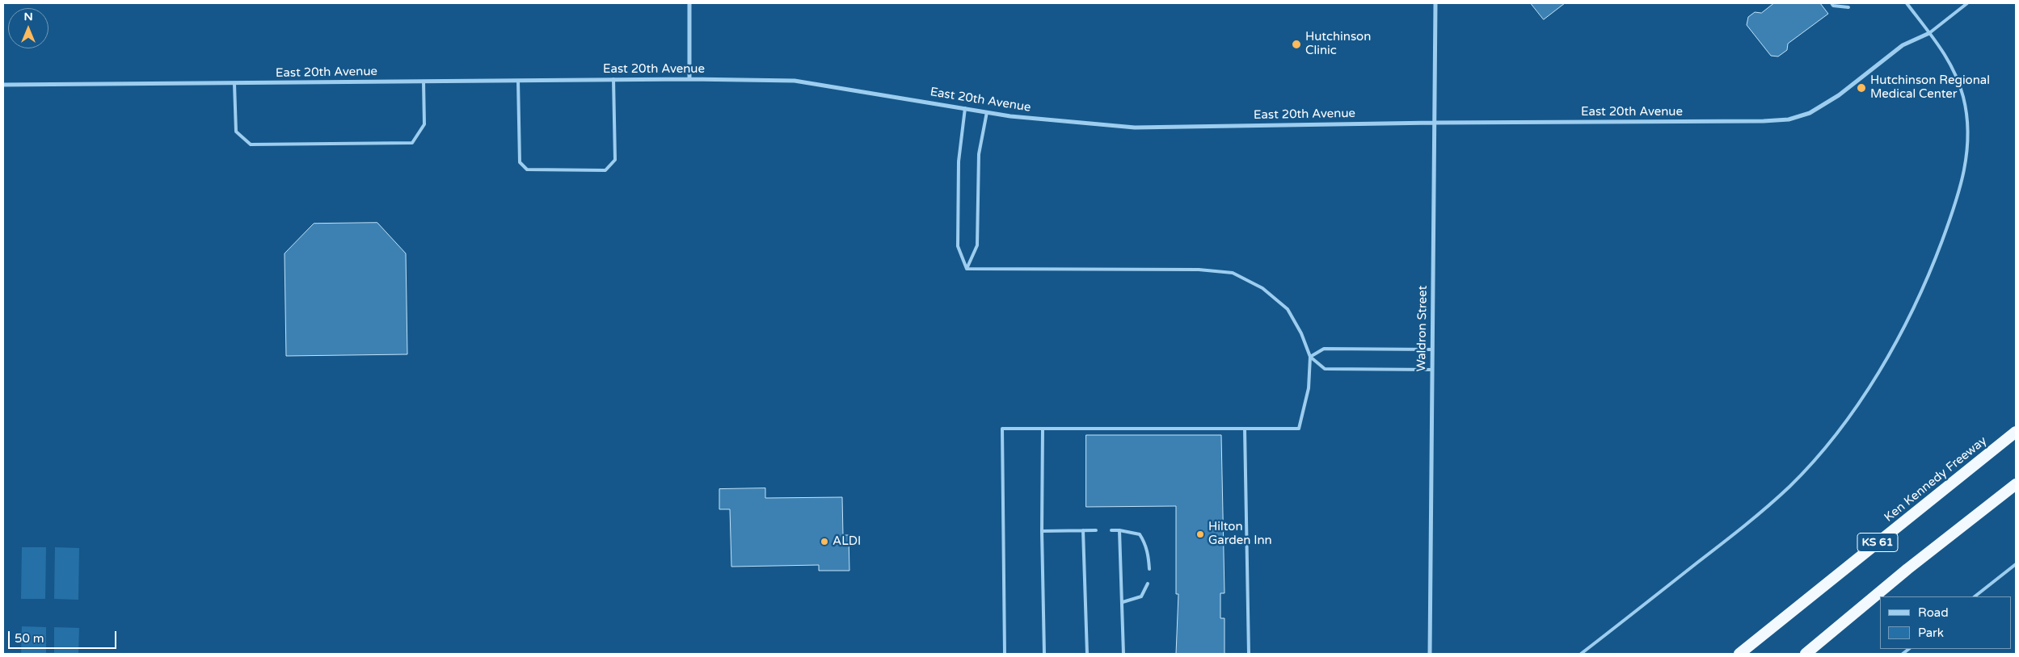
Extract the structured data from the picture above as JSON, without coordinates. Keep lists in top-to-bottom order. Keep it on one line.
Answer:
{"streets":{"highway":["Ken Kennedy Freeway","KS 61"],"street":["East 20th Avenue","Waldron Street"]},"crossings":[["East 20th Avenue","Waldron Street"]],"places":["Hutchinson Clinic","Hutchinson Regional Medical Center","Hilton Garden Inn","ALDI"],"legend":["Road","Park"],"scale_bar":"50 m","north":"top"}
